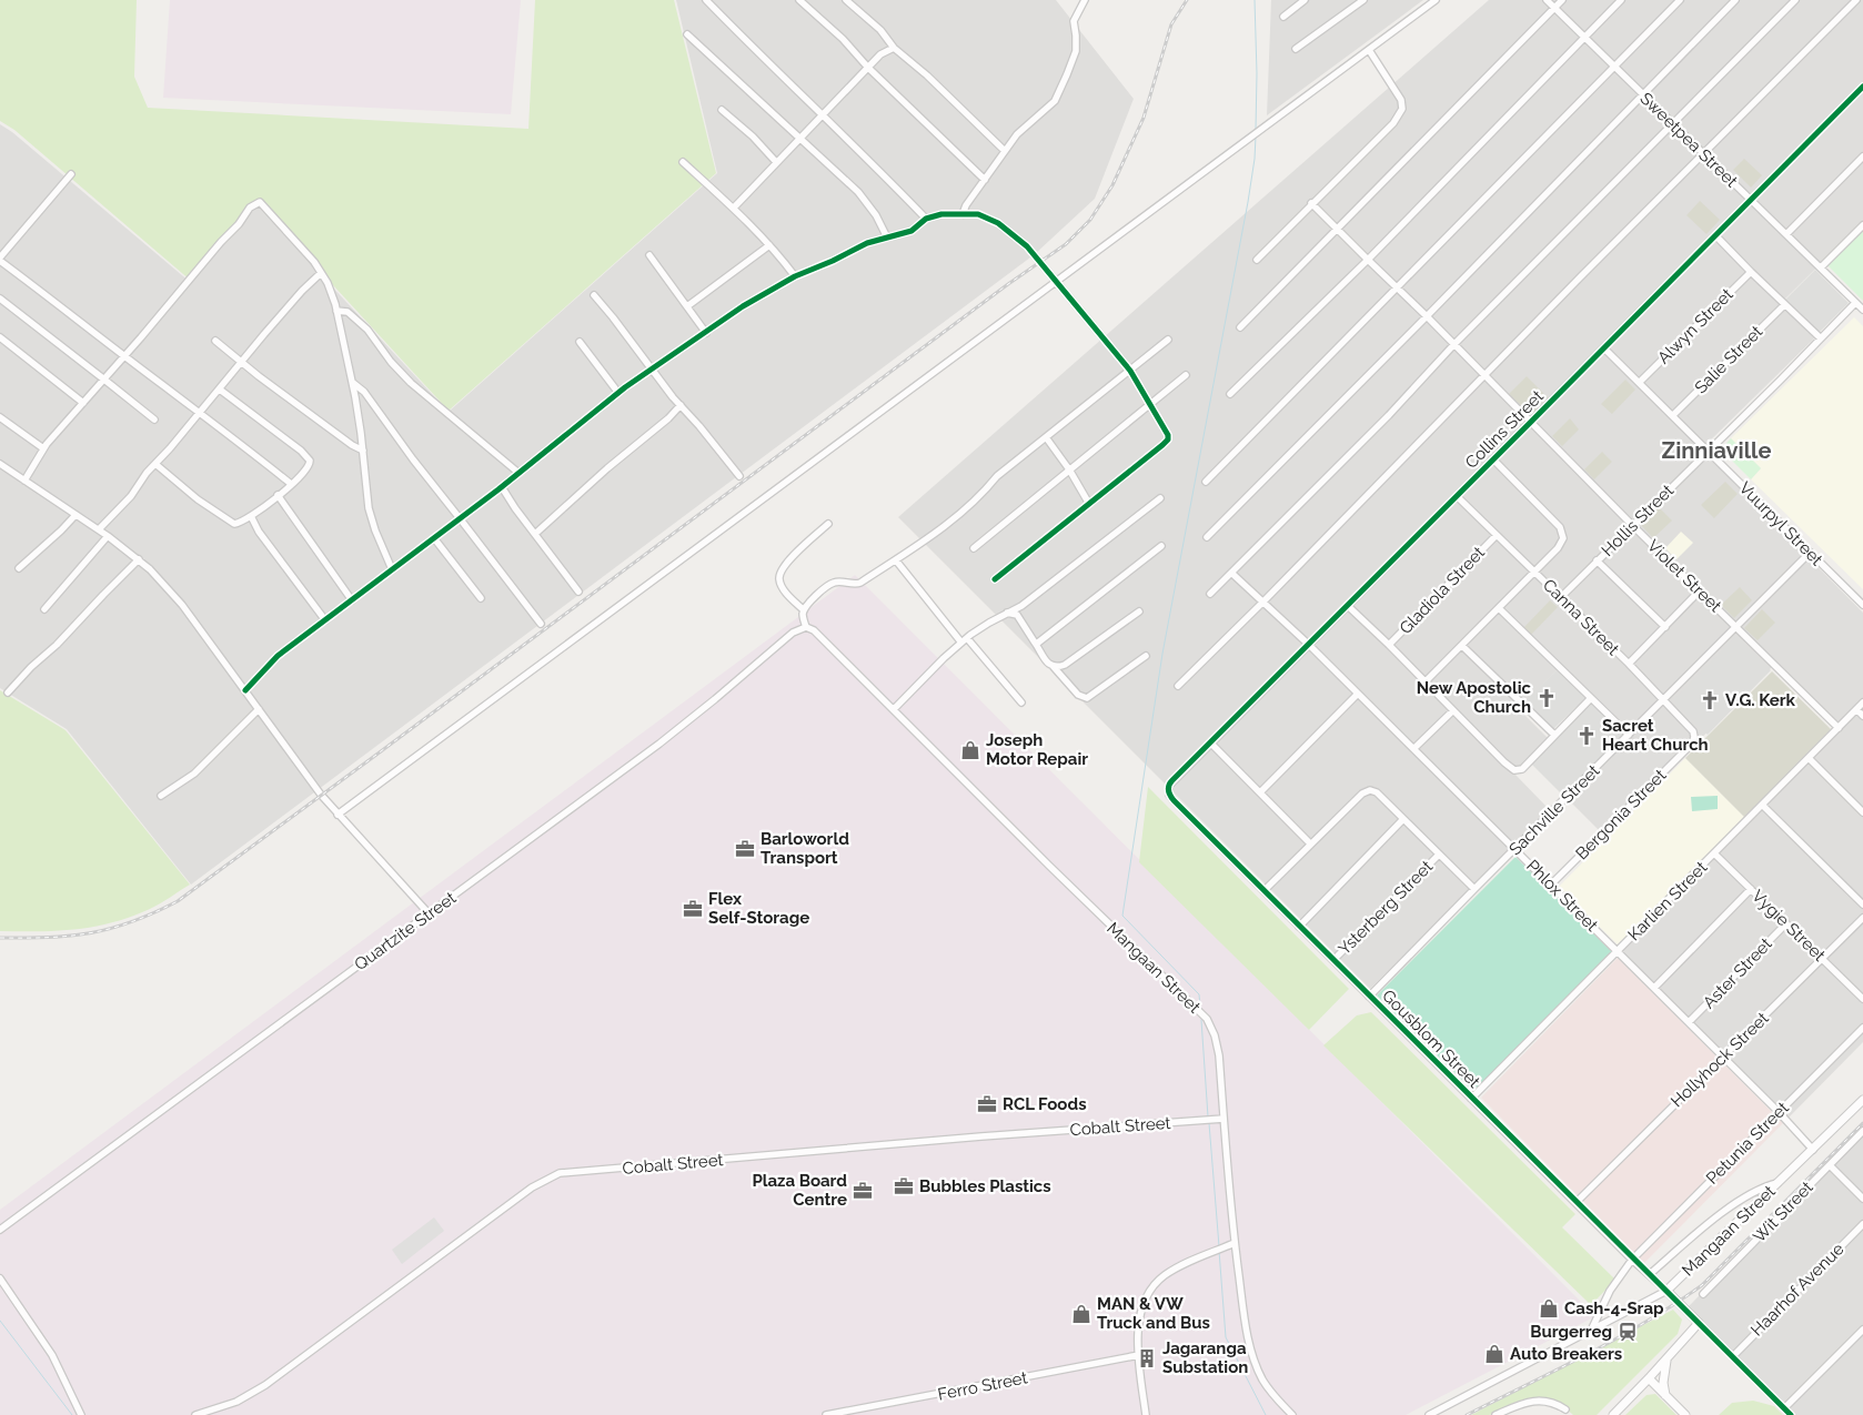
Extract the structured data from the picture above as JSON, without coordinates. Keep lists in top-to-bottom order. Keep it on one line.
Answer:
{"streets":{"street":["Sweetpea Street","Alwyn Street","Salie Street","Collins Street","Hollis Street","Vuurpyl Street","Violet Street","Gladiola Street","Canna Street","Sachville Street","Bergonia Street","Phlox Street","Karlien Street","Ysterberg Street","Vygie Street","Quartzite Street","Mangaan Street","Aster Street","Gousblom Street","Hollyhock Street","Cobalt Street","Petunia Street","Wit Street","Haarhof Avenue","Ferro Street"]},"crossings":[["Sweetpea Street","Collins Street"],["Sweetpea Street","Hollis Street"],["Alwyn Street","Vuurpyl Street"],["Salie Street","Vuurpyl Street"],["Collins Street","Vuurpyl Street"],["Collins Street","Violet Street"],["Collins Street","Canna Street"],["Collins Street","Phlox Street"],["Collins Street","Gousblom Street"],["Hollis Street","Vuurpyl Street"],["Hollis Street","Violet Street"],["Hollis Street","Canna Street"],["Vuurpyl Street","Sachville Street"],["Violet Street","Sachville Street"],["Violet Street","Karlien Street"],["Gladiola Street","Canna Street"],["Canna Street","Sachville Street"],["Canna Street","Bergonia Street"],["Sachville Street","Phlox Street"],["Sachville Street","Gousblom Street"],["Bergonia Street","Phlox Street"],["Phlox Street","Karlien Street"],["Phlox Street","Mangaan Street"],["Phlox Street","Aster Street"],["Phlox Street","Hollyhock Street"],["Phlox Street","Petunia Street"],["Karlien Street","Vygie Street"],["Karlien Street","Gousblom Street"],["Ysterberg Street","Gousblom Street"],["Vygie Street","Aster Street"],["Vygie Street","Hollyhock Street"],["Quartzite Street","Mangaan Street"],["Mangaan Street","Gousblom Street"],["Mangaan Street","Cobalt Street"],["Mangaan Street","Petunia Street"],["Gousblom Street","Hollyhock Street"],["Gousblom Street","Petunia Street"]],"districts":["Zinniaville"],"places":{"church":["New Apostolic Church","V.G. Kerk","Sacret Heart Church"],"shop":["Joseph Motor Repair","Cash-4-Srap","MAN & VW Truck and Bus","Auto Breakers"],"office":["Barloworld Transport","Flex Self-Storage","RCL Foods","Bubbles Plastics","Plaza Board Centre"],"station":["Burgerreg"],"building":["Jagaranga Substation"]}}
